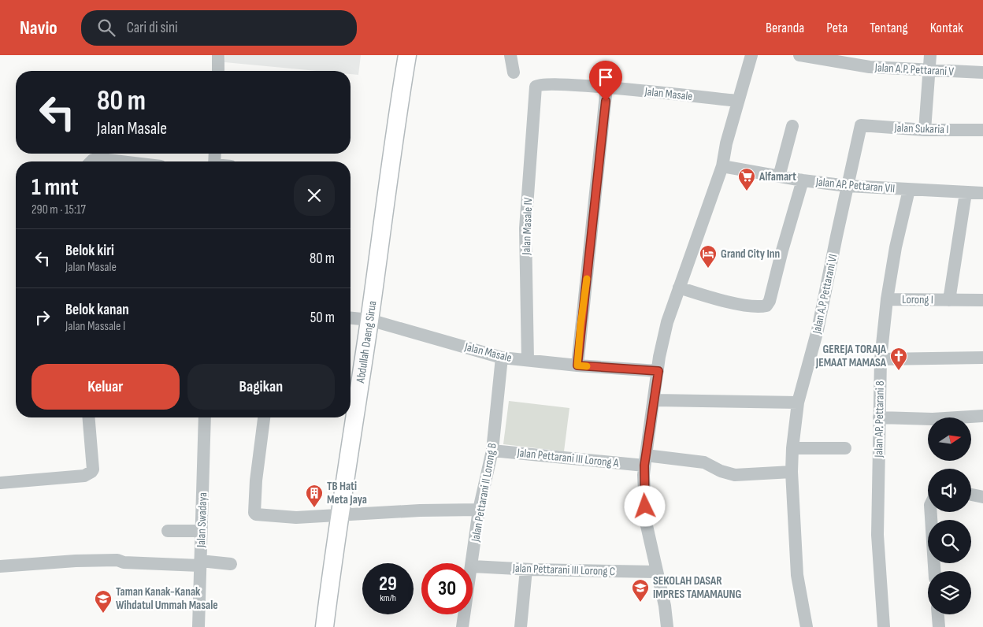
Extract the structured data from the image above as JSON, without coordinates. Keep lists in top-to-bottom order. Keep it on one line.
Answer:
{"streets":{"main road":["Abdullah Daeng Sirua"],"street":["Jalan A.P. Pettarani V","Jalan Masale","Jalan Sukaria I","Jalan AP. Pettaran VII","Jalan Masale IV","Jalan A.P Pettarani VI","Lorong I","Jalan AP. Pettarani 8","Jalan Pettarani III Lorong A","Jalan Pettarani II Lorong B","Jalan Swadaya","Jalan Pettarani III Lorong C"]},"crossings":[["Jalan Masale","Jalan Masale IV"],["Jalan Masale","Abdullah Daeng Sirua"],["Jalan Masale","Jalan Pettarani II Lorong B"],["Jalan Sukaria I","Jalan A.P Pettarani VI"],["Jalan AP. Pettaran VII","Jalan A.P Pettarani VI"],["Jalan AP. Pettaran VII","Jalan AP. Pettarani 8"],["Jalan A.P Pettarani VI","Jalan Pettarani III Lorong A"],["Lorong I","Jalan AP. Pettarani 8"],["Jalan Pettarani III Lorong A","Jalan Pettarani II Lorong B"],["Jalan Pettarani II Lorong B","Jalan Pettarani III Lorong C"]],"places":{"supermarket":["Alfamart"],"hotel":["Grand City Inn"],"church":["GEREJA TORAJA JEMAAT MAMASA"],"building":["TB Hati Meta Jaya"],"school or university":["SEKOLAH DASAR IMPRES TAMAMAUNG","Taman Kanak-Kanak Wihdatul Ummah Masale"]},"north":"right","page":{"header":"Navio","search":"Cari di sini","nav":["Beranda","Peta","Tentang","Kontak"],"turn":["80 m","Jalan Masale"],"heading":["1 mnt","290 m · 15:17"],"list":[{"name":"Belok kiri","note":"Jalan Masale","value":"80 m"},{"name":"Belok kanan","note":"Jalan Massale I","value":"50 m"}],"buttons":["Keluar","Bagikan"],"speed":"29 km/h","limit":"30"}}
